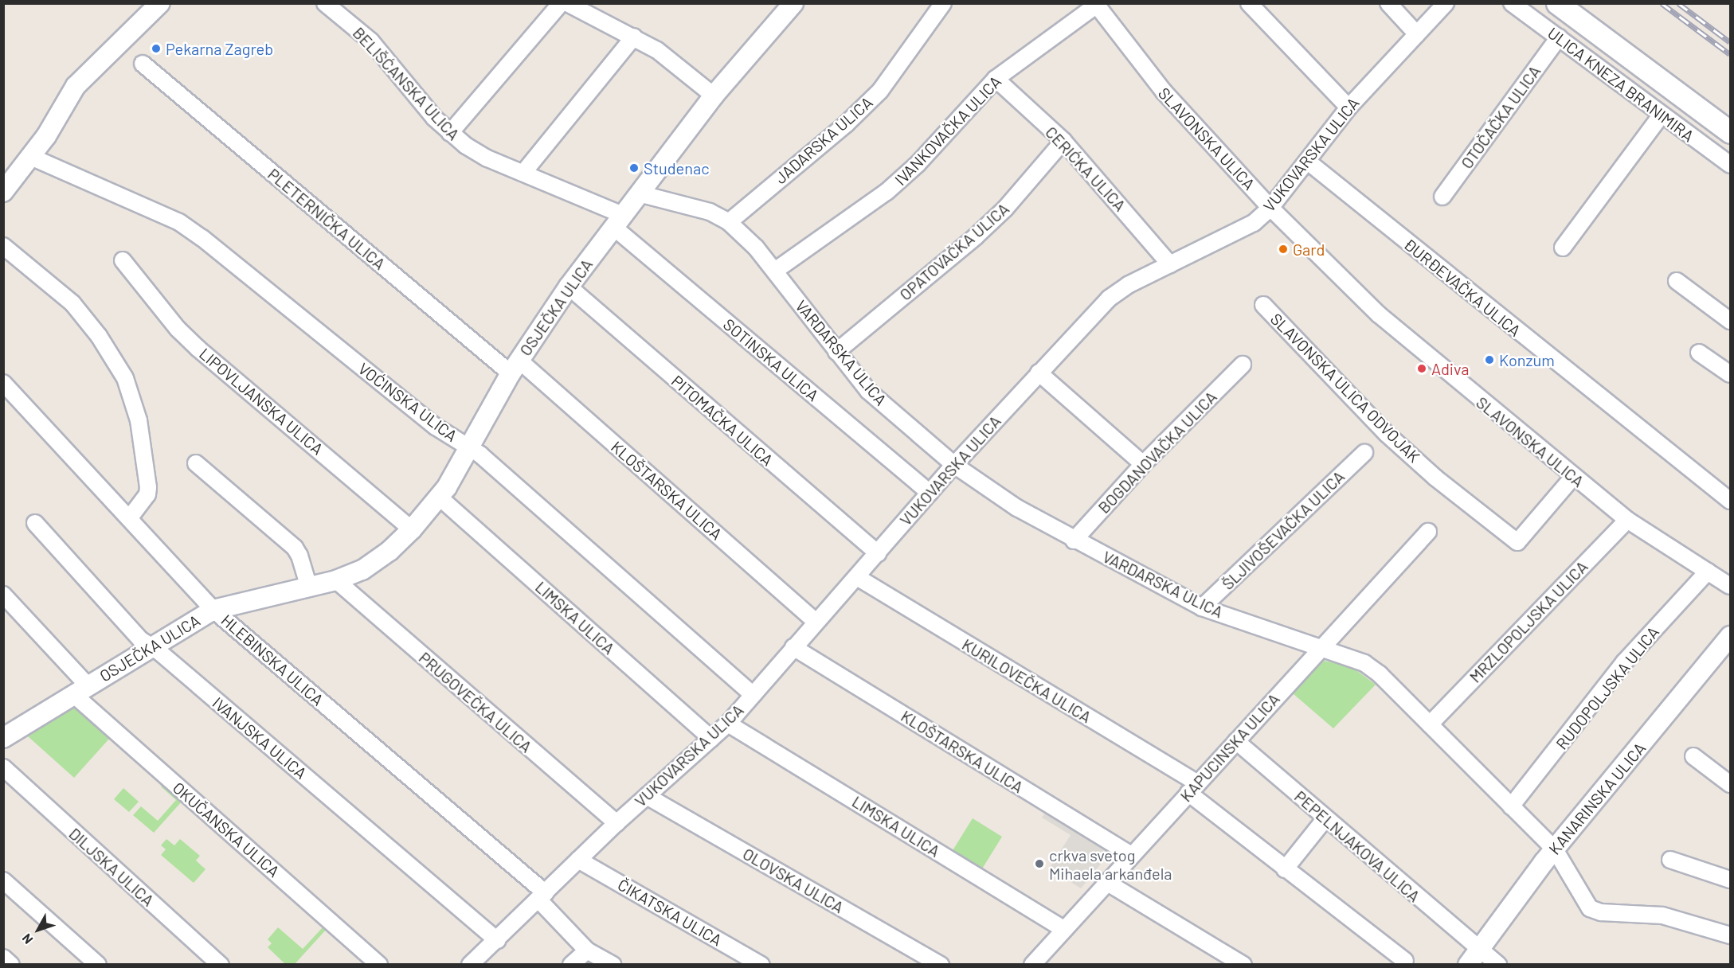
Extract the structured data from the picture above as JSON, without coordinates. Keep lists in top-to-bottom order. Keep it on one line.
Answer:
{"streets":{"main road":["ULICA KNEZA BRANIMIRA"],"street":["BELIŠĆANSKA ULICA","OTOČAČKA ULICA","IVANKOVAČKA ULICA","SLAVONSKA ULICA","JADARSKA ULICA","VUKOVARSKA ULICA","CERIĆKA ULICA","PLETERNIČKA ULICA","OPATOVAČKA ULICA","ĐURĐEVAČKA ULICA","OSJEČKA ULICA","VARDARSKA ULICA","SOTINSKA ULICA","SLAVONSKA ULICA ODVOJAK","LIPOVLJANSKA ULICA","VOĆINSKA ULICA","PITOMAČKA ULICA","BOGDANOVAČKA ULICA","KLOŠTARSKA ULICA","ŠLJIVOŠEVAČKA ULICA","LIMSKA ULICA","MRZLOPOLJSKA ULICA","HLEBINSKA ULICA","KURILOVEČKA ULICA","RUDOPOLJSKA ULICA","PRUGOVEČKA ULICA","IVANJSKA ULICA","KAPUCINSKA ULICA","KANARINSKA ULICA","OKUČANSKA ULICA","PEPELNJAKOVA ULICA","DILJSKA ULICA","OLOVSKA ULICA","ČIKATSKA ULICA"]},"crossings":[["BELIŠĆANSKA ULICA","OSJEČKA ULICA"],["BELIŠĆANSKA ULICA","SOTINSKA ULICA"],["ULICA KNEZA BRANIMIRA","OTOČAČKA ULICA"],["IVANKOVAČKA ULICA","SLAVONSKA ULICA"],["IVANKOVAČKA ULICA","CERIĆKA ULICA"],["IVANKOVAČKA ULICA","VARDARSKA ULICA"],["SLAVONSKA ULICA","VUKOVARSKA ULICA"],["SLAVONSKA ULICA","SLAVONSKA ULICA ODVOJAK"],["SLAVONSKA ULICA","MRZLOPOLJSKA ULICA"],["SLAVONSKA ULICA","RUDOPOLJSKA ULICA"],["JADARSKA ULICA","VARDARSKA ULICA"],["VUKOVARSKA ULICA","CERIĆKA ULICA"],["VUKOVARSKA ULICA","ĐURĐEVAČKA ULICA"],["VUKOVARSKA ULICA","VARDARSKA ULICA"],["VUKOVARSKA ULICA","SOTINSKA ULICA"],["VUKOVARSKA ULICA","VOĆINSKA ULICA"],["VUKOVARSKA ULICA","PITOMAČKA ULICA"],["VUKOVARSKA ULICA","KLOŠTARSKA ULICA"],["VUKOVARSKA ULICA","LIMSKA ULICA"],["VUKOVARSKA ULICA","HLEBINSKA ULICA"],["VUKOVARSKA ULICA","KURILOVEČKA ULICA"],["VUKOVARSKA ULICA","PRUGOVEČKA ULICA"],["VUKOVARSKA ULICA","IVANJSKA ULICA"],["VUKOVARSKA ULICA","OLOVSKA ULICA"],["VUKOVARSKA ULICA","ČIKATSKA ULICA"],["CERIĆKA ULICA","OPATOVAČKA ULICA"],["PLETERNIČKA ULICA","OSJEČKA ULICA"],["PLETERNIČKA ULICA","KLOŠTARSKA ULICA"],["OPATOVAČKA ULICA","VARDARSKA ULICA"],["OSJEČKA ULICA","VARDARSKA ULICA"],["OSJEČKA ULICA","SOTINSKA ULICA"],["OSJEČKA ULICA","LIPOVLJANSKA ULICA"],["OSJEČKA ULICA","VOĆINSKA ULICA"],["OSJEČKA ULICA","PITOMAČKA ULICA"],["OSJEČKA ULICA","KLOŠTARSKA ULICA"],["OSJEČKA ULICA","LIMSKA ULICA"],["OSJEČKA ULICA","HLEBINSKA ULICA"],["OSJEČKA ULICA","PRUGOVEČKA ULICA"],["OSJEČKA ULICA","IVANJSKA ULICA"],["OSJEČKA ULICA","OKUČANSKA ULICA"],["VARDARSKA ULICA","BOGDANOVAČKA ULICA"],["VARDARSKA ULICA","ŠLJIVOŠEVAČKA ULICA"],["VARDARSKA ULICA","MRZLOPOLJSKA ULICA"],["VARDARSKA ULICA","RUDOPOLJSKA ULICA"],["VARDARSKA ULICA","KAPUCINSKA ULICA"],["VARDARSKA ULICA","KANARINSKA ULICA"],["KLOŠTARSKA ULICA","KAPUCINSKA ULICA"],["LIMSKA ULICA","KAPUCINSKA ULICA"],["KURILOVEČKA ULICA","KAPUCINSKA ULICA"],["KAPUCINSKA ULICA","PEPELNJAKOVA ULICA"],["KANARINSKA ULICA","PEPELNJAKOVA ULICA"]],"places":["Pekarna Zagreb","Studenac","Gard","Konzum","Adiva","crkva svetog Mihaela arkanđela"],"north":"bottom left"}
